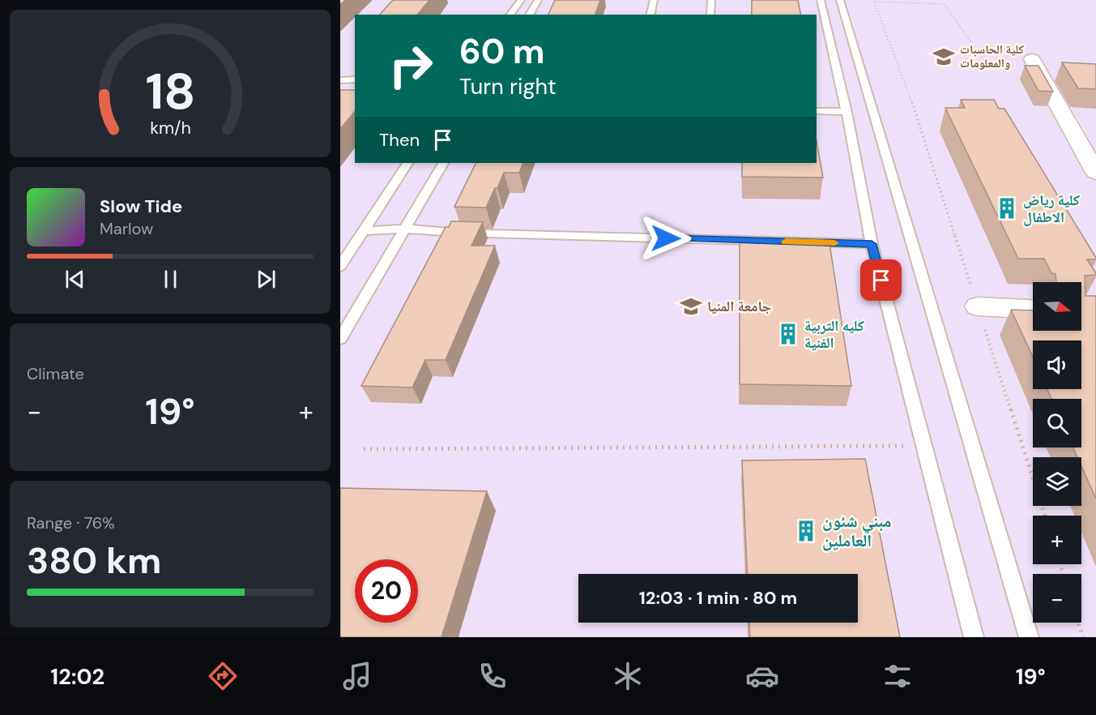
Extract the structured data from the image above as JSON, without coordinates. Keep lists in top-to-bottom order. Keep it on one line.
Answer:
{"places":{"school or university":["كلية الحاسبات والمعلومات","جامعة المنيا"],"building":["كلية رياض الاطفال","كليه التربية الفنية","مبني شئون العاملين"]},"north":"right","page":{"turn":["60 m","Turn right"],"then":"Then","song":["Slow Tide","Marlow"],"map_buttons":["+","−"],"tile":["Climate",["Range · 76%","380 km"]],"heat":["−","19°","+"],"limit":"20","trip":"12:03 · 1 min · 80 m","tabs":["12:02","19°"],"gauge":["18","km/h"]}}
